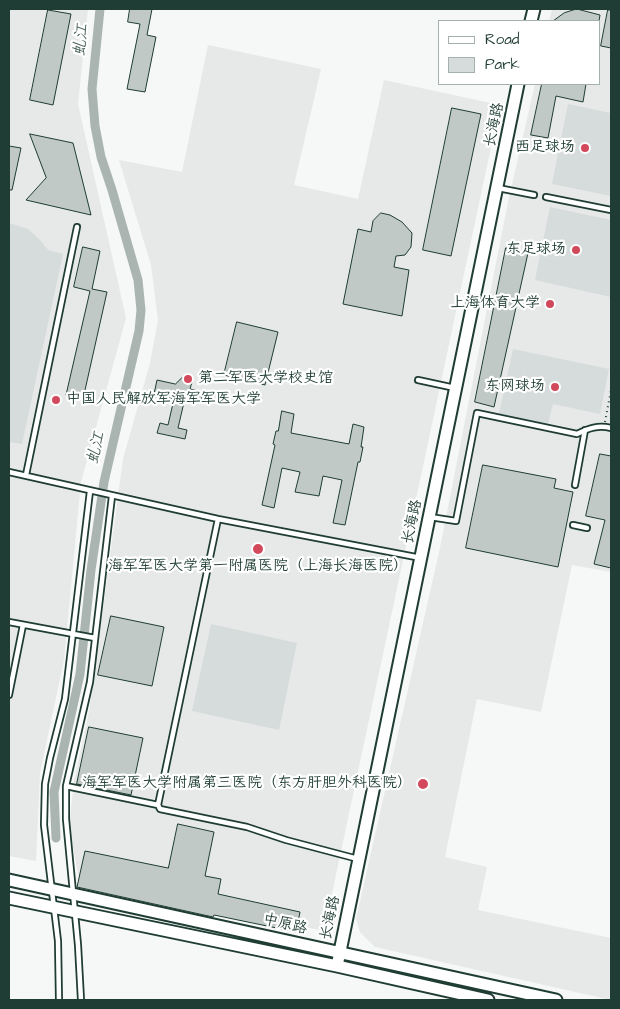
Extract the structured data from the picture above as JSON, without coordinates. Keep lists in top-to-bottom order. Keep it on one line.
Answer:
{"streets":{"main road":["长海路","中原路"]},"crossings":[["长海路","中原路"]],"water":["虬江"],"places":["西足球场","东足球场","上海体育大学","第二军医大学校史馆","东网球场","中国人民解放军海军军医大学","海军军医大学第一附属医院（上海长海医院）","海军军医大学附属第三医院（东方肝胆外科医院）"],"legend":["Road","Park"]}
